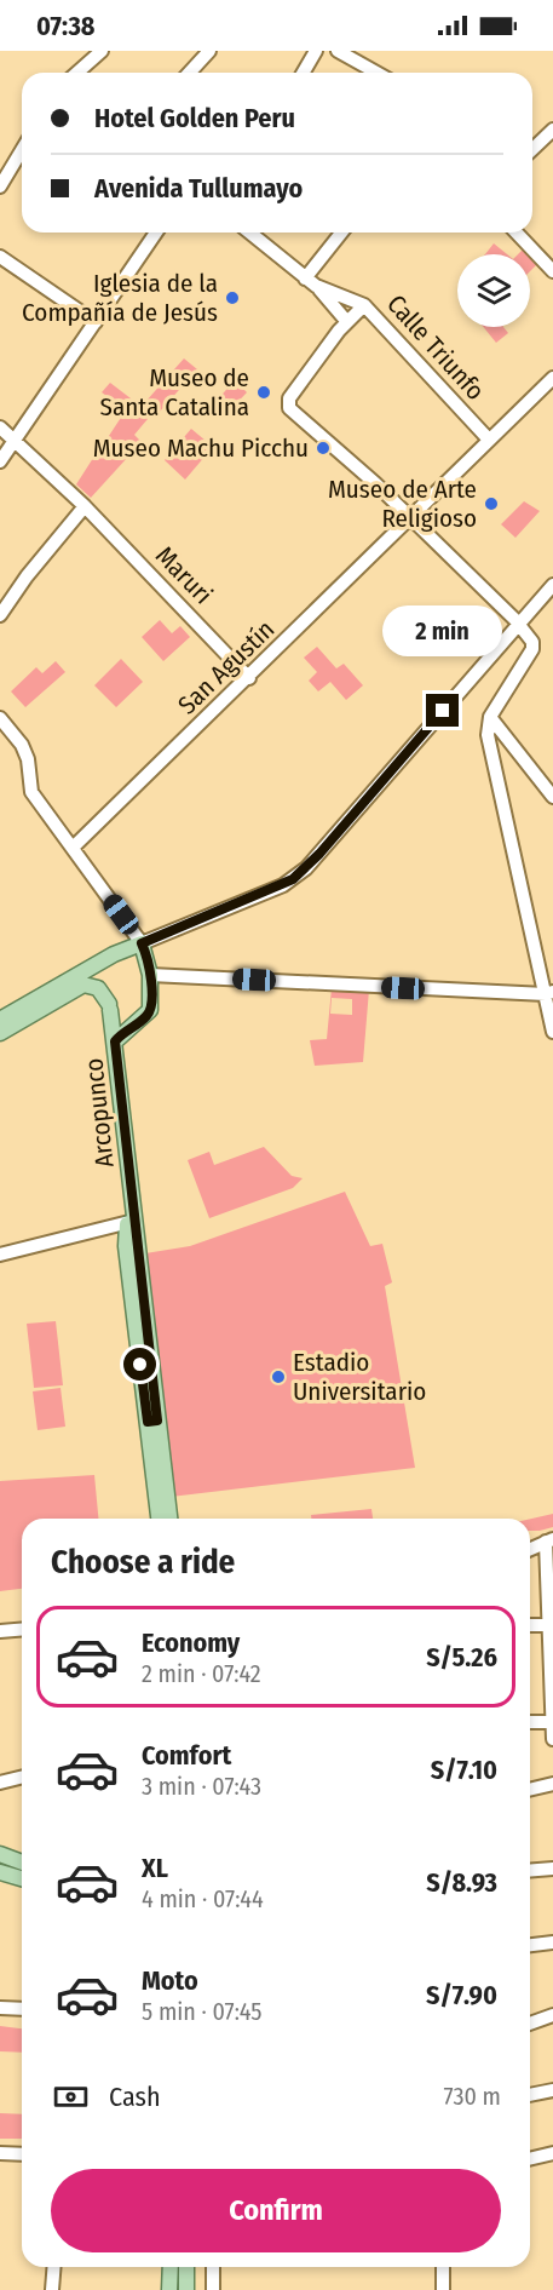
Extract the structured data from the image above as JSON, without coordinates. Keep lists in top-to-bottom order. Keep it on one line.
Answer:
{"streets":{"main road":["Arcopunco"],"street":["Calle Triunfo","Maruri","San Agustín"]},"crossings":[["Calle Triunfo","San Agustín"],["Maruri","San Agustín"]],"places":["Iglesia de la Compañía de Jesús","Museo de Santa Catalina","Museo Machu Picchu","Museo de Arte Religioso","Estadio Universitario"],"page":{"status":"07:38","banner":["Hotel Golden Peru","Avenida Tullumayo"],"bubble":"2 min","heading":"Choose a ride","list":[{"name":"Economy","note":"2 min · 07:42","value":"S/5.26"},{"name":"Comfort","note":"3 min · 07:43","value":"S/7.10"},{"name":"XL","note":"4 min · 07:44","value":"S/8.93"},{"name":"Moto","note":"5 min · 07:45","value":"S/7.90"}],"pay":["Cash","730 m"],"buttons":"Confirm"}}
